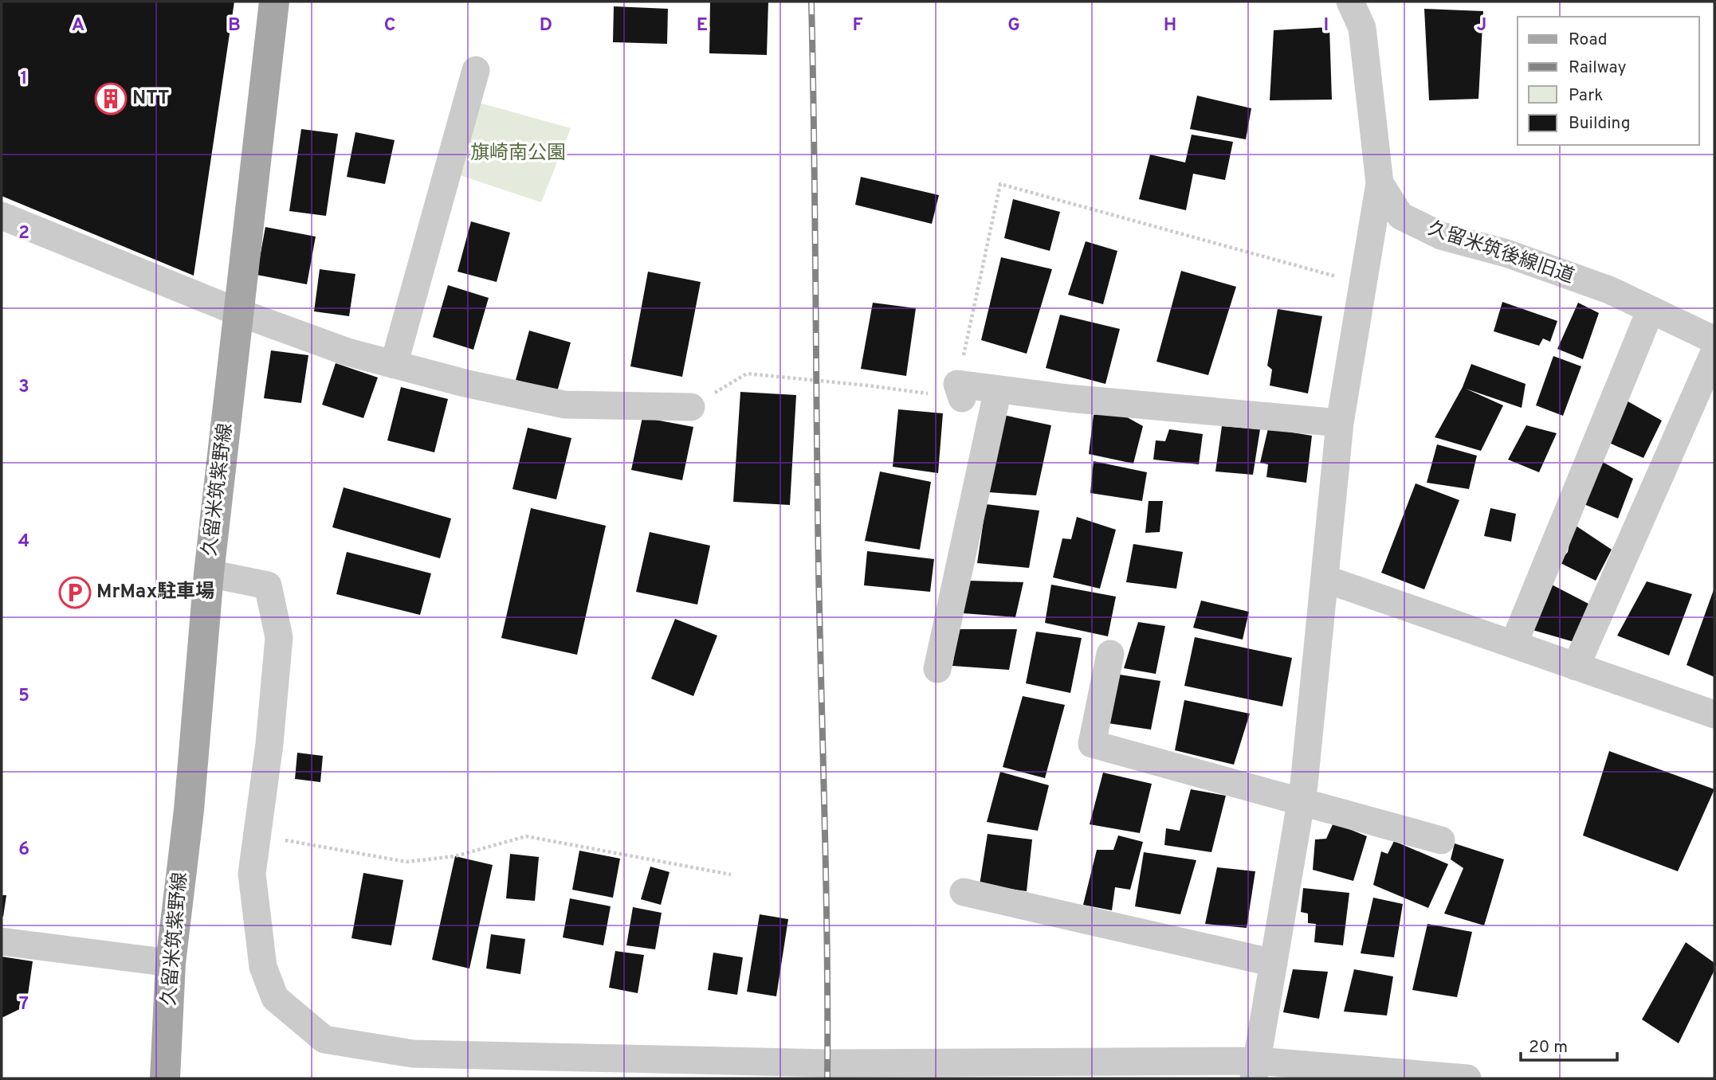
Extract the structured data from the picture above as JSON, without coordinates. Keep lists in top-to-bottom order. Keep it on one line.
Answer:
{"streets":{"main road":["久留米筑紫野線"],"street":["久留米筑後線旧道"]},"parks":["旗崎南公園"],"places":{"building":["NTT"],"parking":["MrMax駐車場"]},"legend":["Road","Railway","Park","Building"],"scale_bar":"20 m","grid":{"columns":["A","B","C","D","E","F","G","H","I","J"],"rows":["1","2","3","4","5","6","7"]}}
